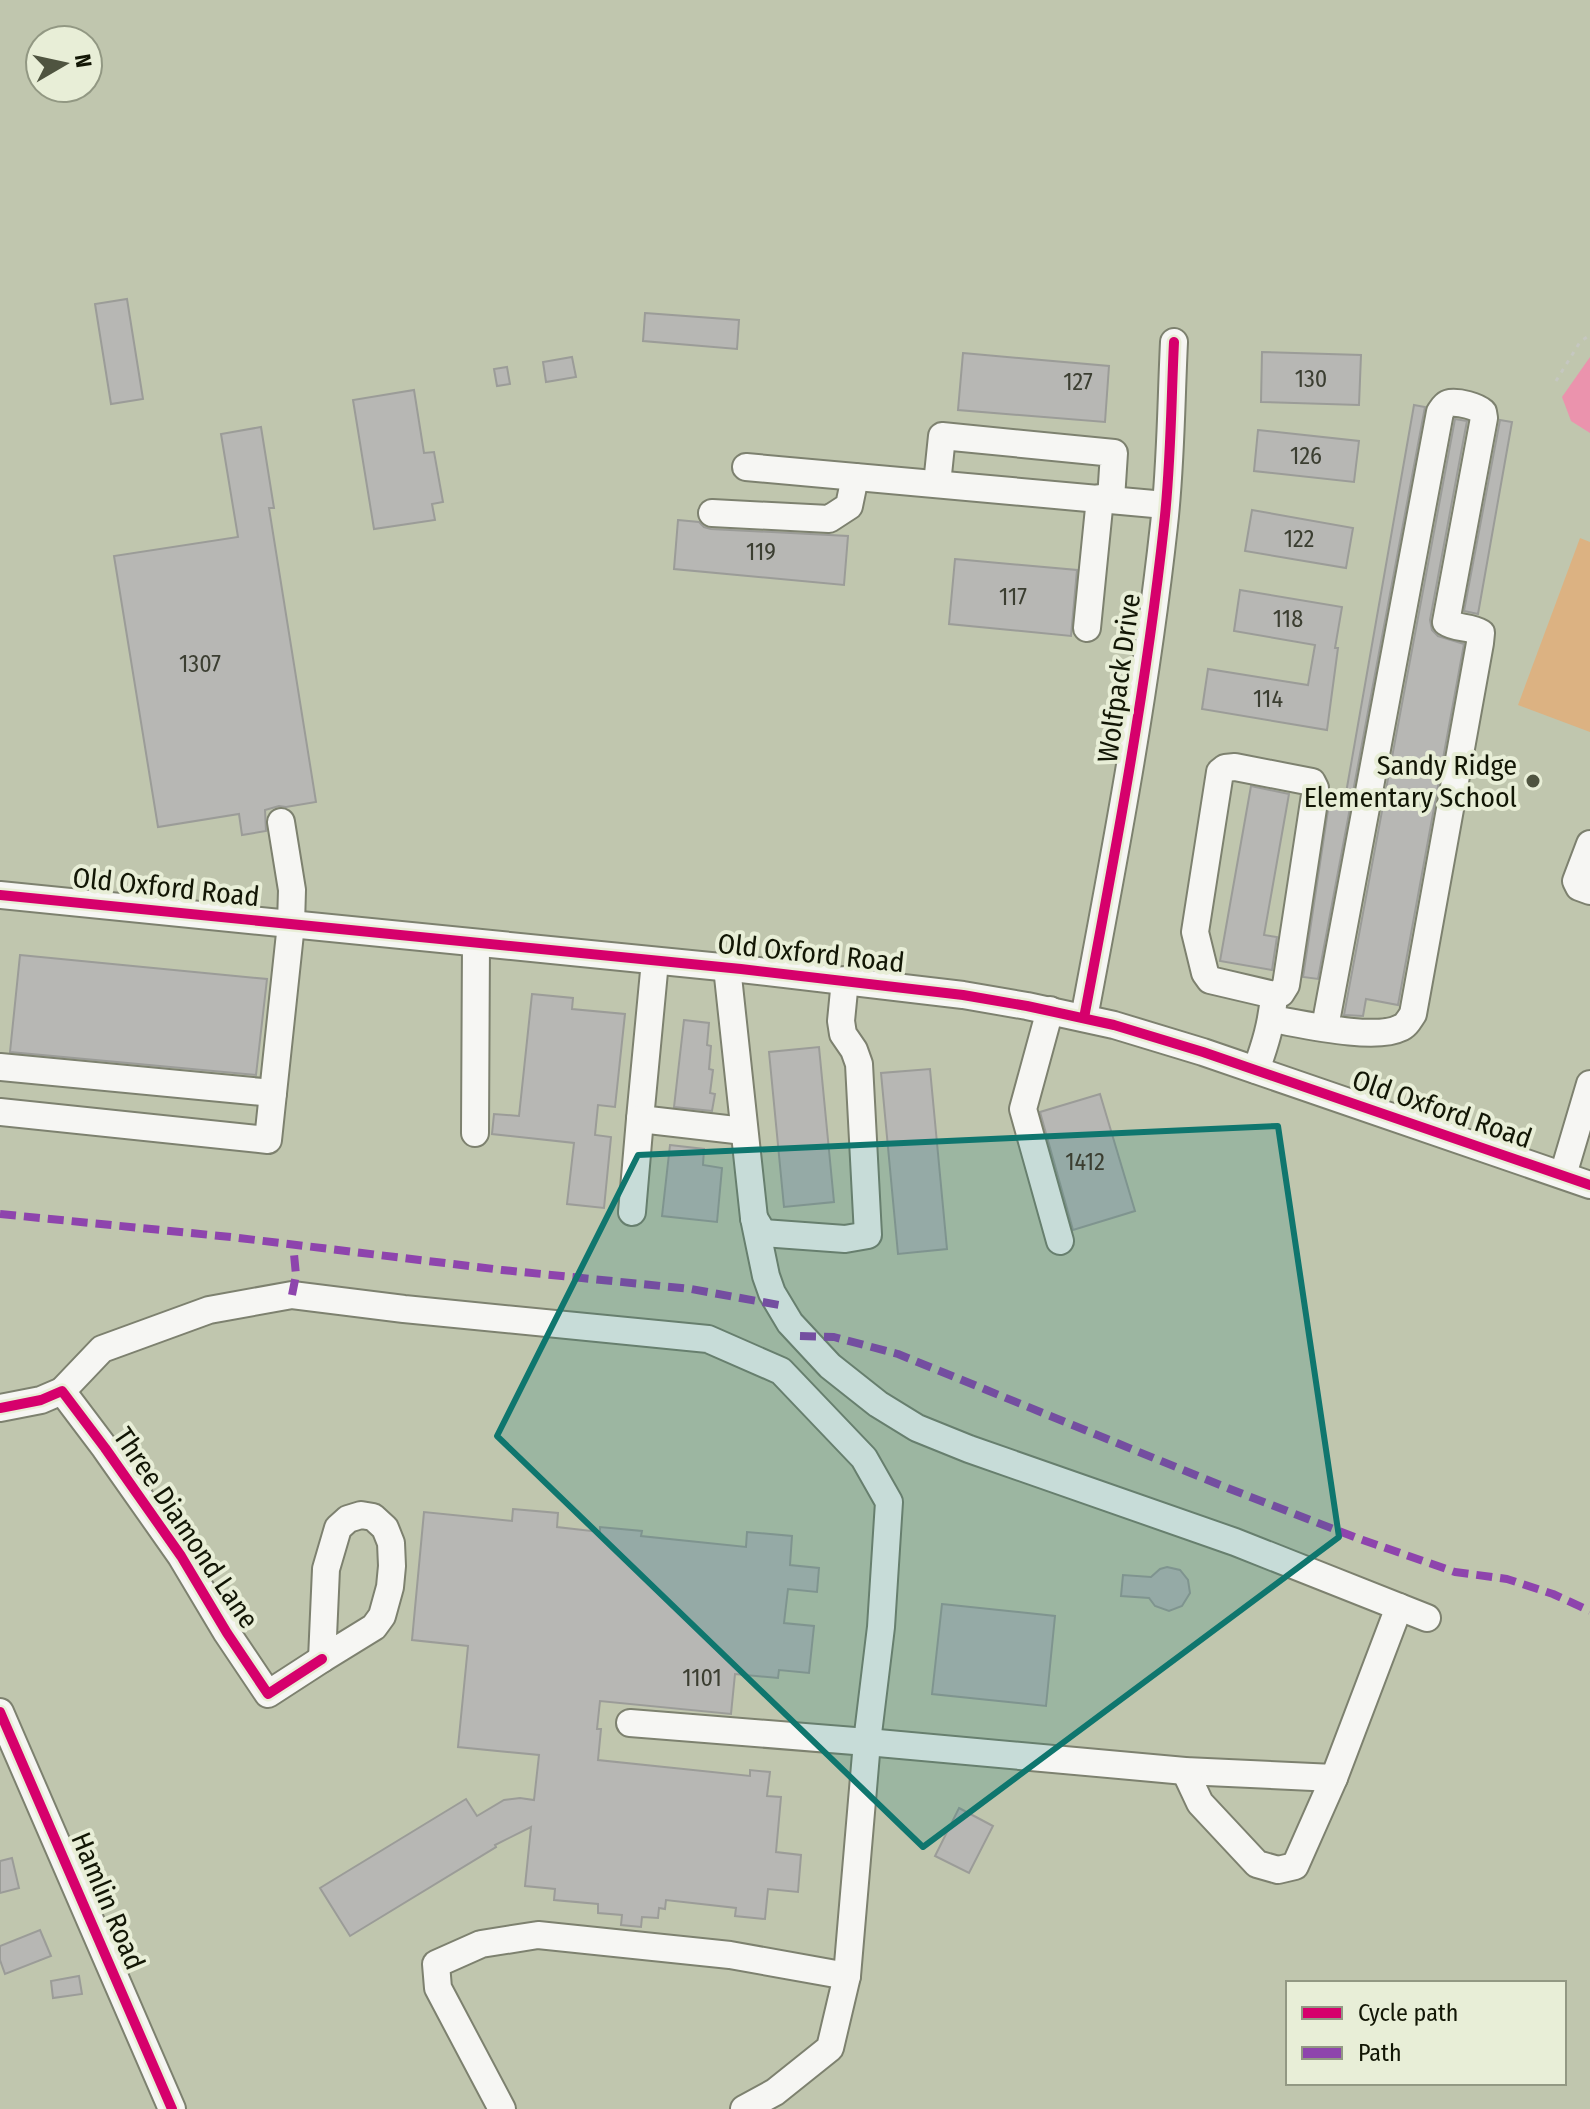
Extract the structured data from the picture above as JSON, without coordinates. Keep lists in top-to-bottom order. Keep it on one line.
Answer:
{"streets":{"street":["Wolfpack Drive","Old Oxford Road","Three Diamond Lane","Hamlin Road"]},"crossings":[["Wolfpack Drive","Old Oxford Road"]],"places":["Sandy Ridge Elementary School"],"house_numbers":["130","127","126","122","119","117","118","1307","114","1412","1101"],"legend":["Cycle path","Path"],"north":"right"}
